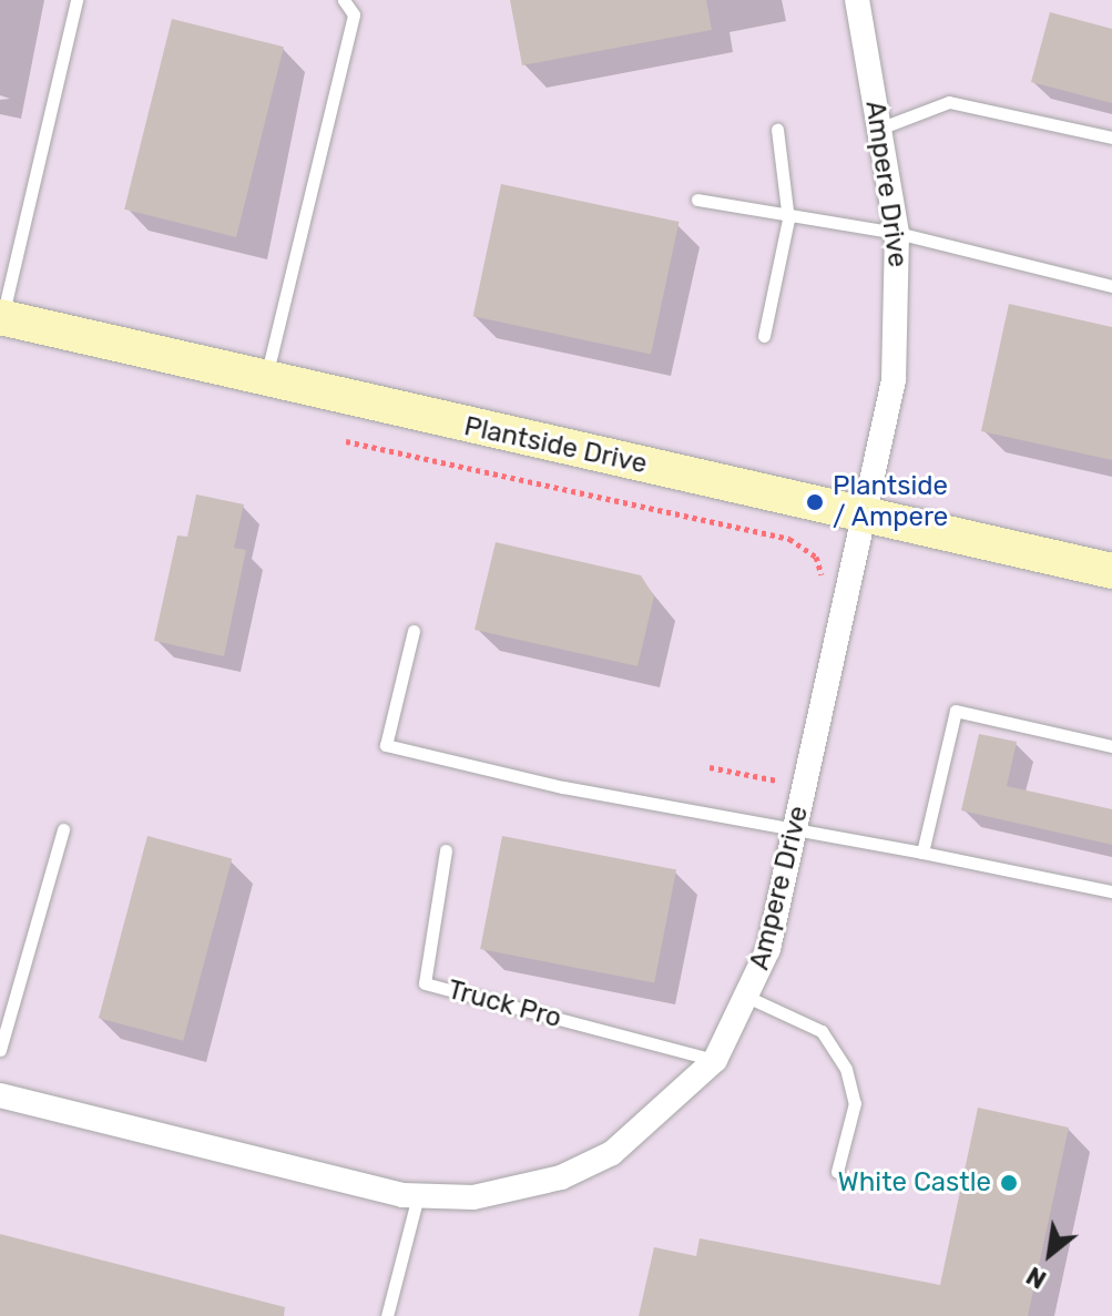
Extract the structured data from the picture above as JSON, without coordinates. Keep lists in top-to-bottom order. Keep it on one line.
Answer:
{"streets":{"street":["Ampere Drive","Plantside Drive"],"lane":["Truck Pro"]},"crossings":[["Ampere Drive","Plantside Drive"],["Ampere Drive","Truck Pro"]],"places":["Plantside / Ampere","White Castle"],"north":"bottom left"}
